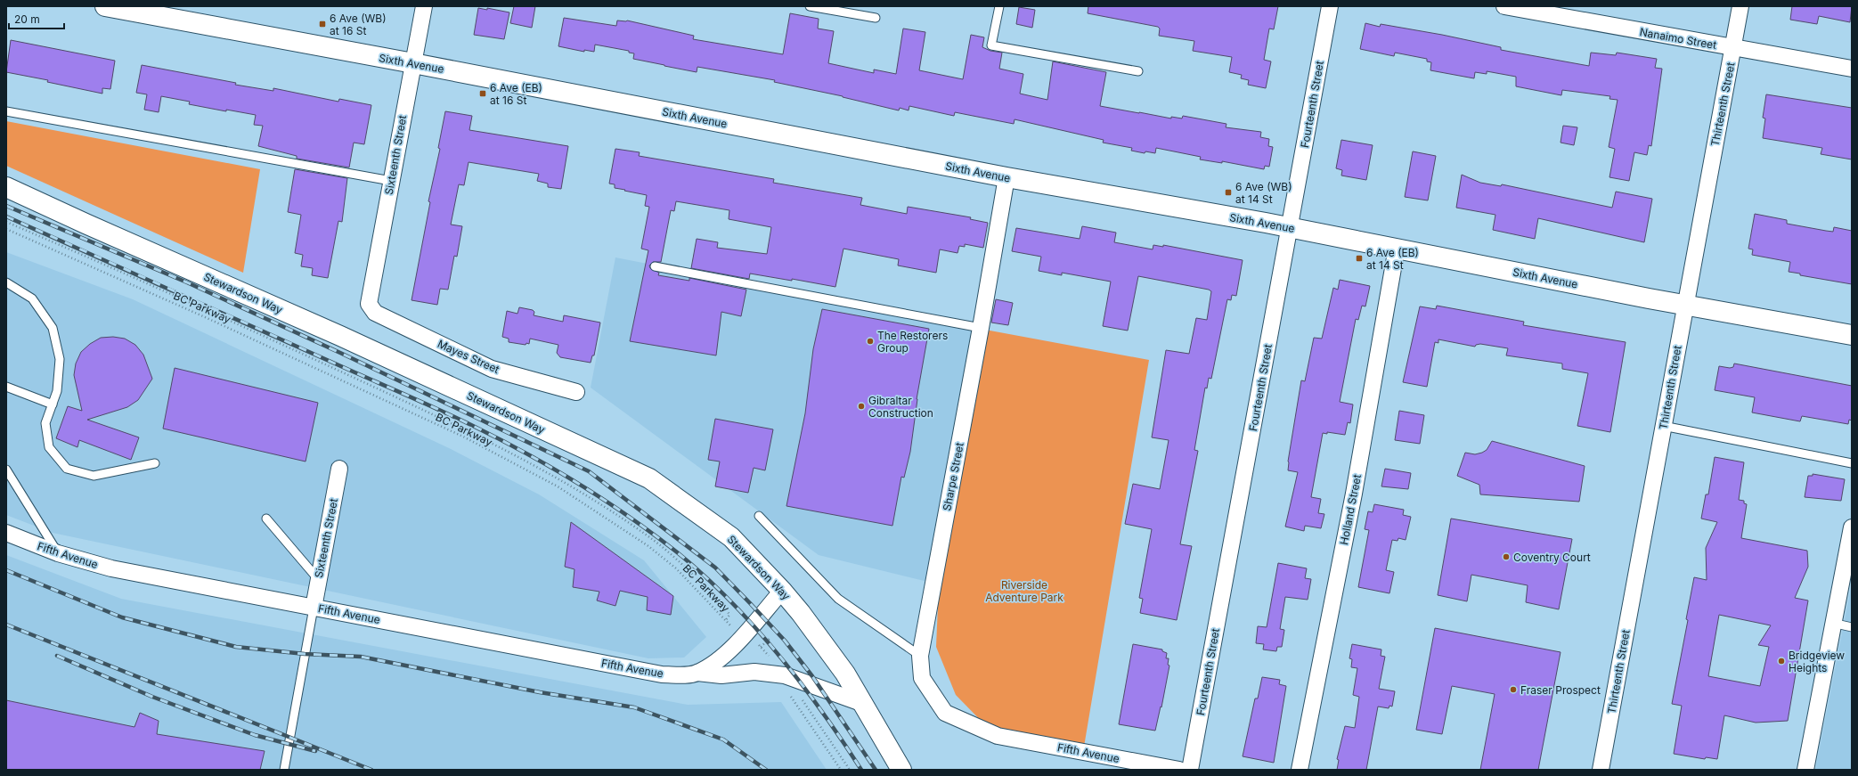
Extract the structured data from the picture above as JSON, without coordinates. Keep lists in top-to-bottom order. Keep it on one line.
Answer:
{"streets":{"street":["Nanaimo Street","Sixth Avenue","Fourteenth Street","Thirteenth Street","Sixteenth Street","Stewardson Way","Mayes Street","Sharpe Street","Holland Street","Fifth Avenue"],"path":["BC Parkway"]},"crossings":[["Nanaimo Street","Thirteenth Street"],["Sixth Avenue","Fourteenth Street"],["Sixth Avenue","Thirteenth Street"],["Sixth Avenue","Sixteenth Street"],["Sixth Avenue","Sharpe Street"],["Sixth Avenue","Holland Street"],["Sixteenth Street","Mayes Street"],["Sixteenth Street","Fifth Avenue"],["Stewardson Way","Fifth Avenue"],["Sharpe Street","Fifth Avenue"]],"parks":["Riverside Adventure Park"],"places":{"transit":["6 Ave (WB) at 16 St","6 Ave (EB) at 16 St","6 Ave (WB) at 14 St","6 Ave (EB) at 14 St"],"other":["The Restorers Group","Gibraltar Construction","Coventry Court","Bridgeview Heights","Fraser Prospect"]},"scale_bar":"20 m"}
